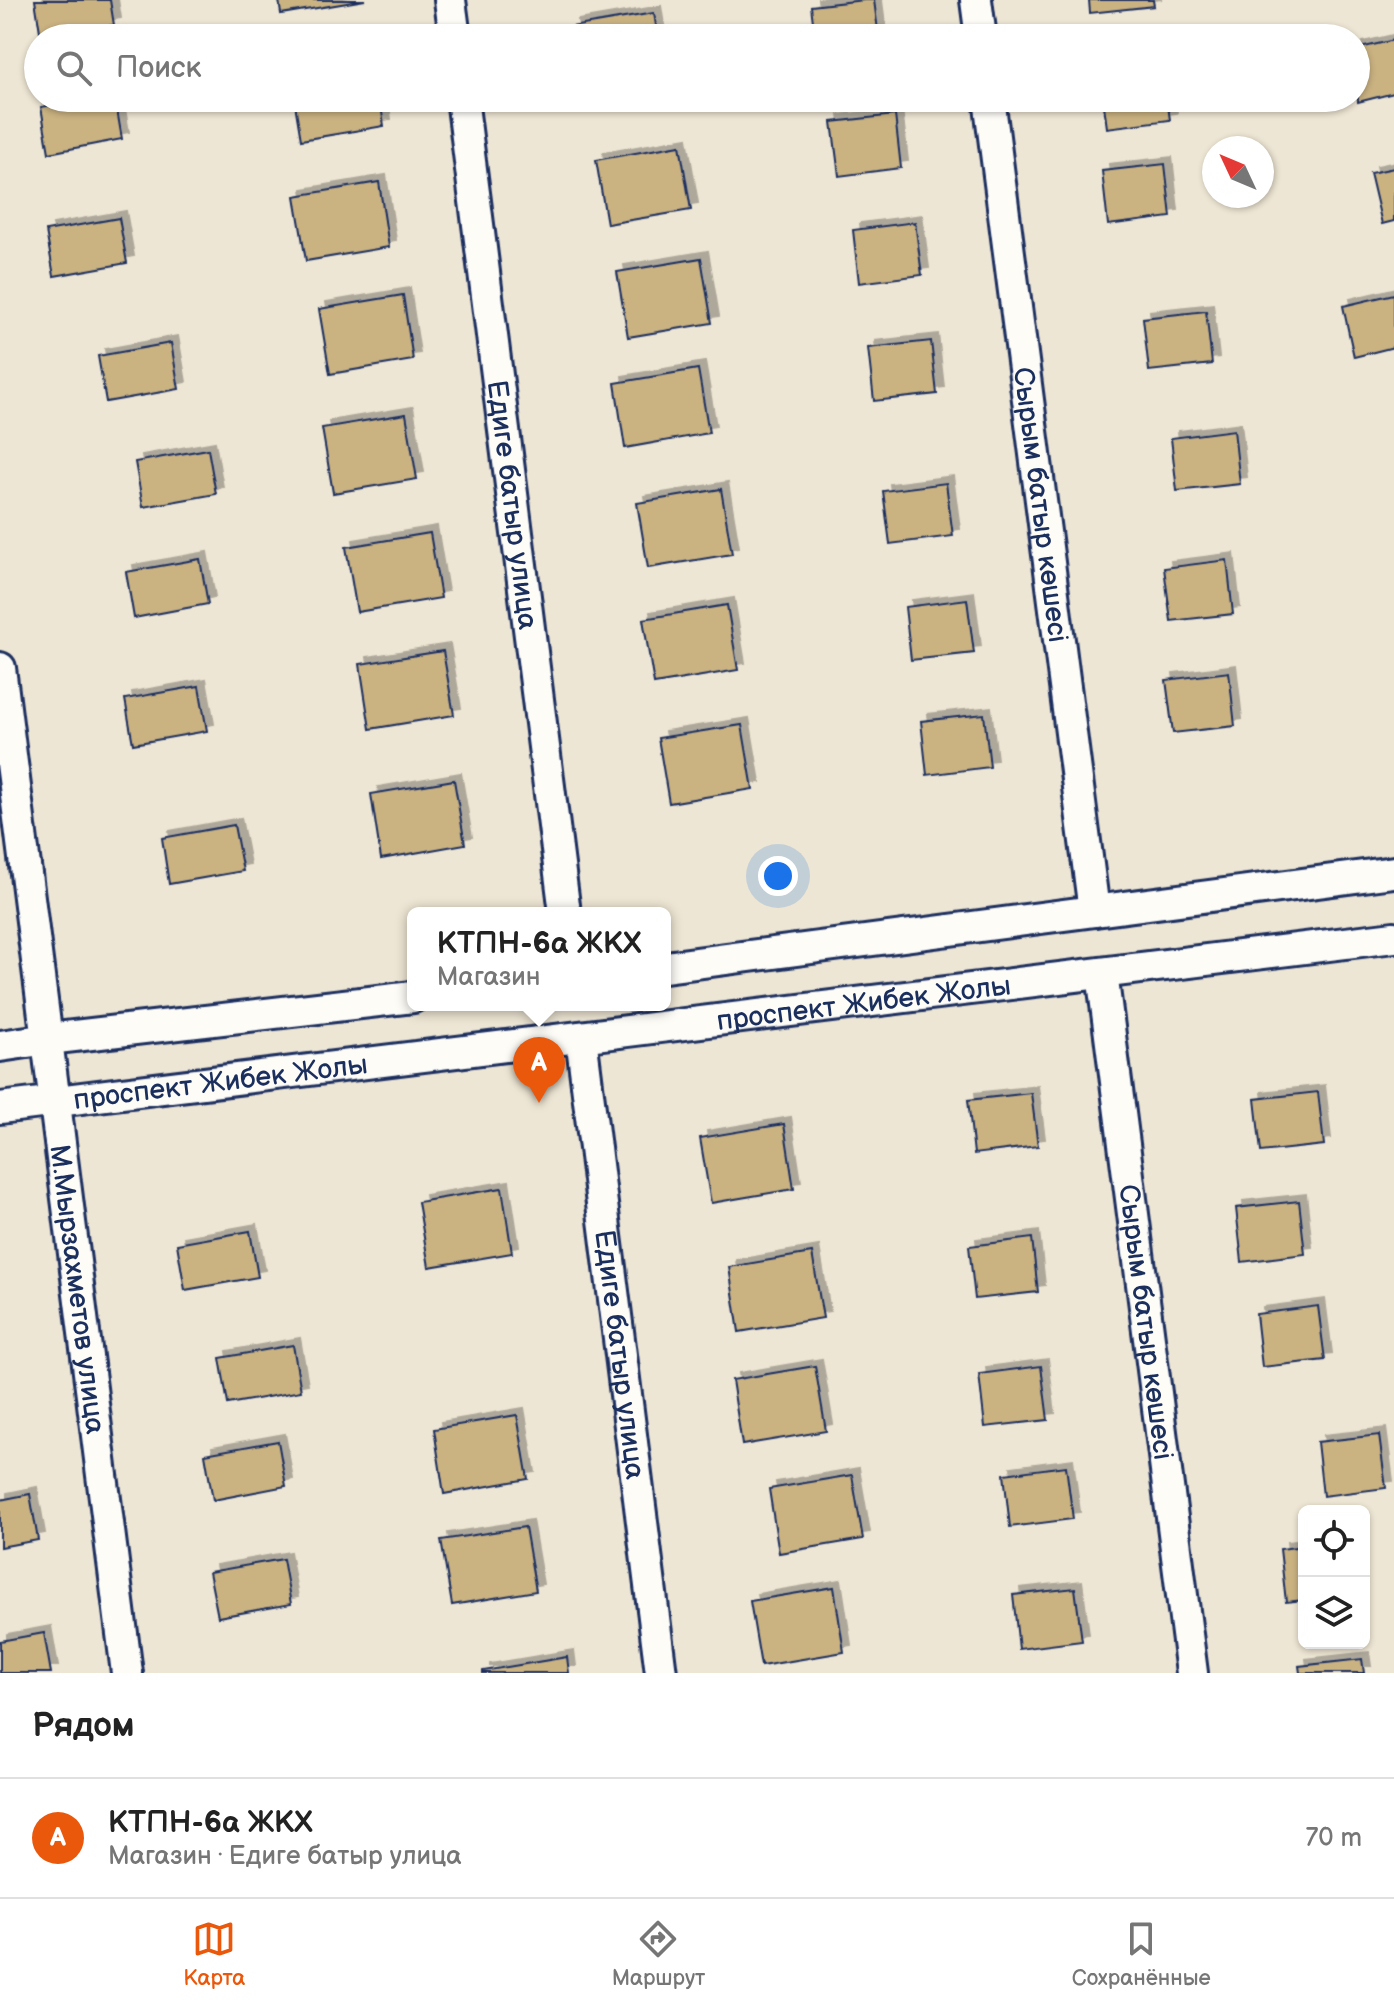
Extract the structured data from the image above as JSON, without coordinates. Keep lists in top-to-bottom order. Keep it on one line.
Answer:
{"streets":{"street":["Сырым батыр көшесі","Едиге батыр улица","проспект Жибек Жолы","М.Мырзахметов улица"]},"crossings":[["Сырым батыр көшесі","проспект Жибек Жолы"],["Едиге батыр улица","проспект Жибек Жолы"],["проспект Жибек Жолы","М.Мырзахметов улица"]],"north":"top left","page":{"search":"Поиск","popup":["КТПН-6а ЖКХ","Магазин"],"pins":"A","heading":"Рядом","list":[{"mark":"A","name":"КТПН-6а ЖКХ","note":"Магазин · Едиге батыр улица","value":"70 m"}],"nav":["Карта","Маршрут","Сохранённые"]}}
